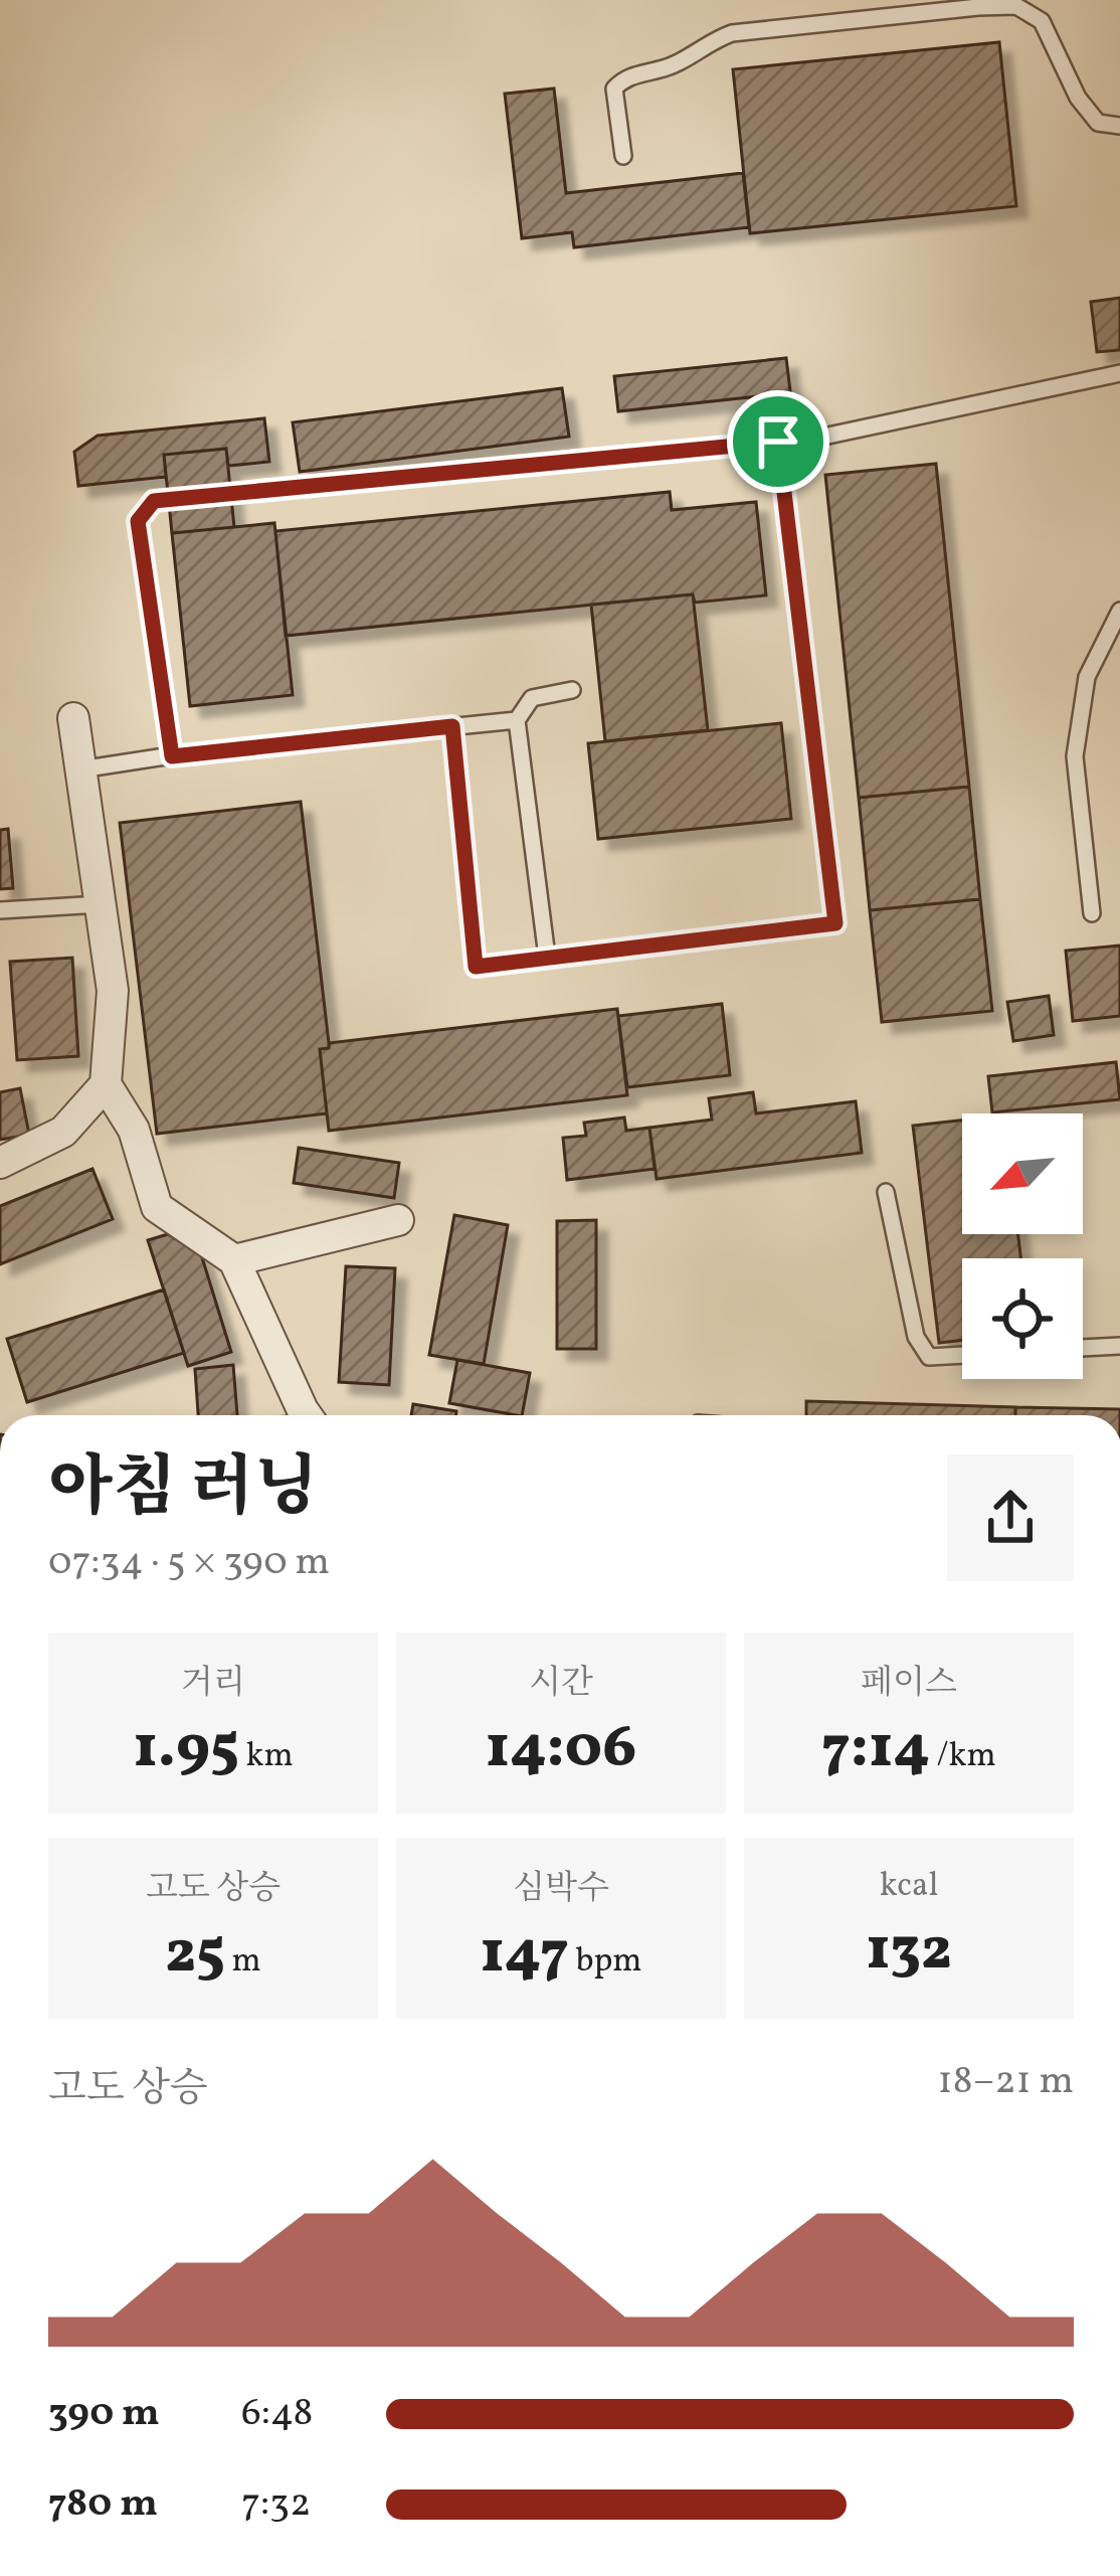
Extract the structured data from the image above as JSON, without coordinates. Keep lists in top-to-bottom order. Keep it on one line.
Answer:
{"north":"bottom left","page":{"heading":["아침 러닝","07:34 · 5 × 390 m"],"stats":[["거리","1.95 km"],["시간","14:06"],["페이스","7:14 /km"],["고도 상승","25 m"],["심박수","147 bpm"],["kcal","132"]],"chart":["고도 상승","18–21 m"],"list":[{"name":"390 m","note":"6:48"},{"name":"780 m","note":"7:32"}]}}
